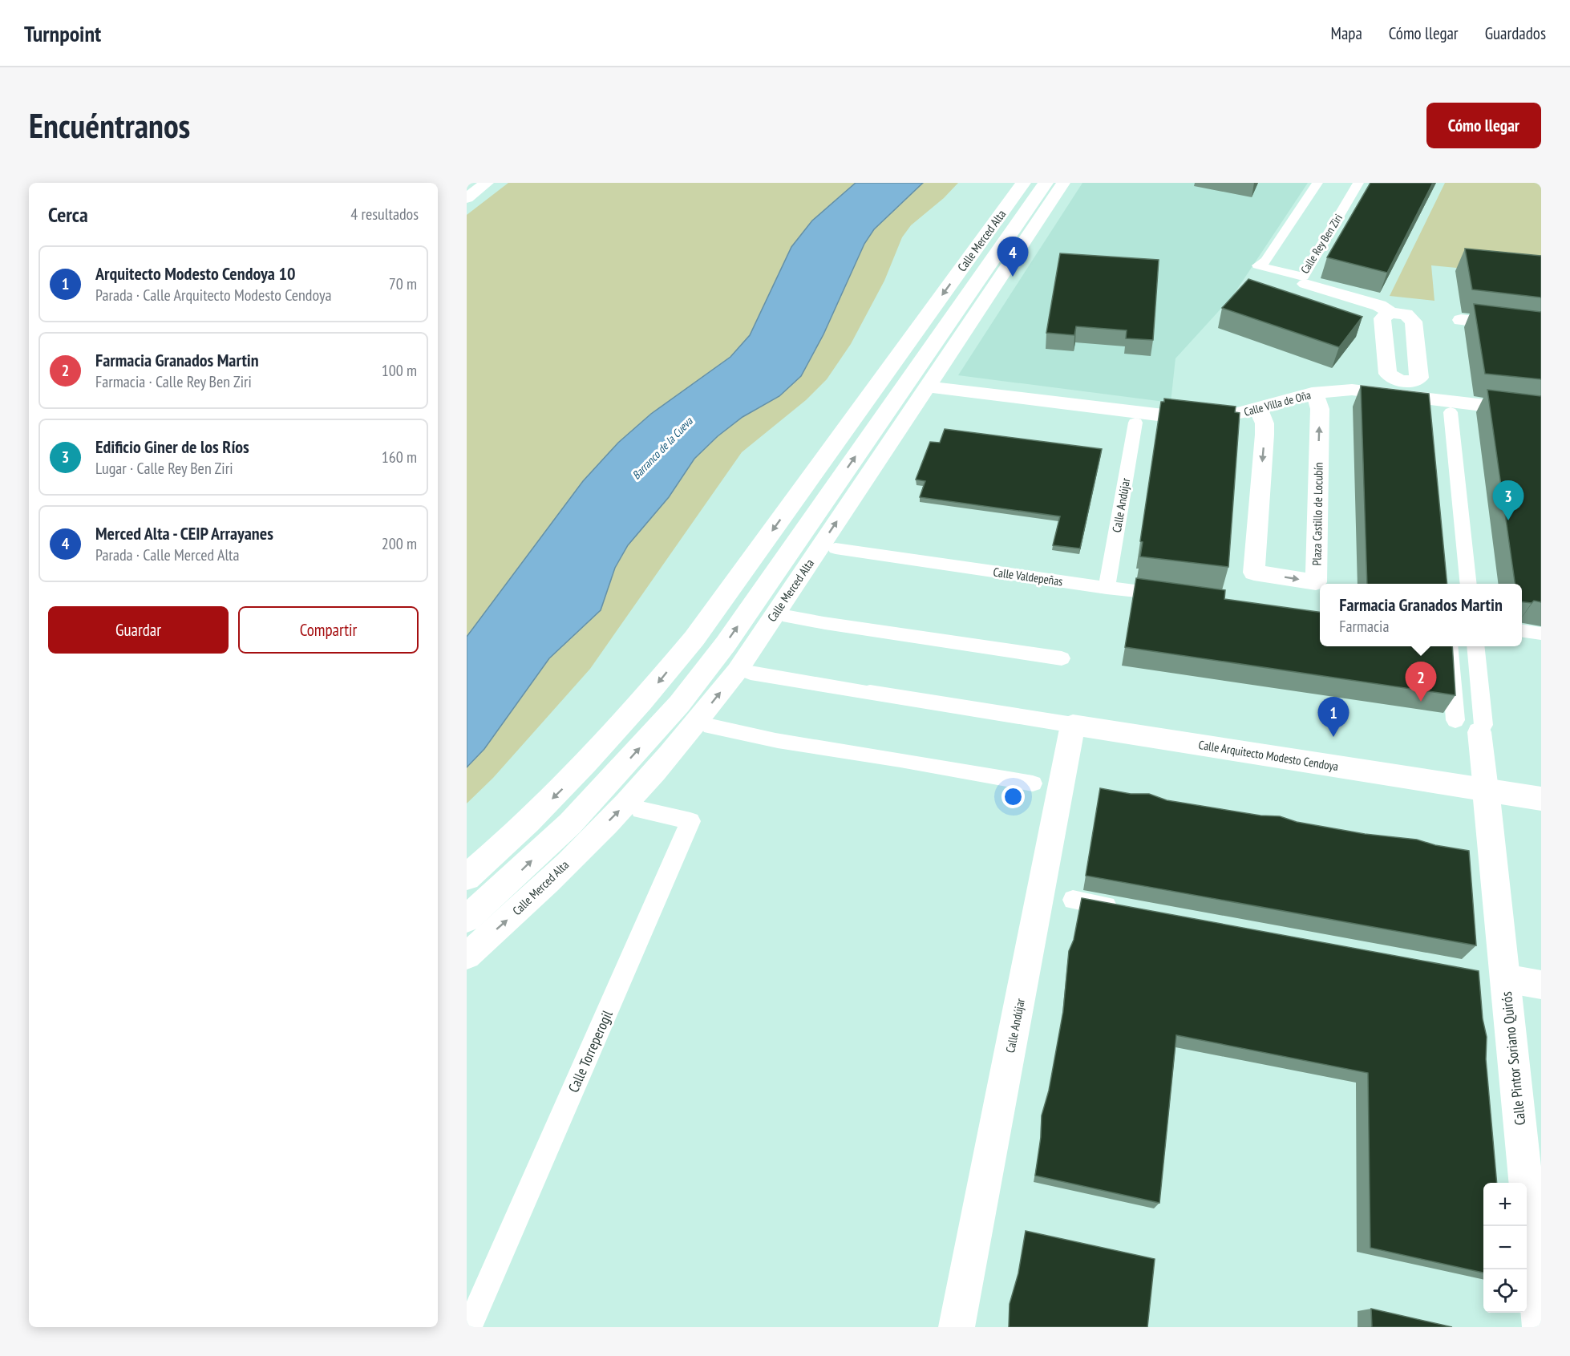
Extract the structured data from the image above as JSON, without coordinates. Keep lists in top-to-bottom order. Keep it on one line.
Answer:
{"streets":{"main road":["Calle Merced Alta","Calle Andújar","Calle Arquitecto Modesto Cendoya","Calle Pintor Soriano Quirós"],"street":["Calle Rey Ben Ziri","Calle Villa de Oña","Plaza Castillo de Locubín","Calle Valdepeñas","Calle Torreperogil"]},"crossings":[["Calle Merced Alta","Calle Villa de Oña"],["Calle Rey Ben Ziri","Calle Villa de Oña"],["Calle Villa de Oña","Plaza Castillo de Locubín"],["Calle Andújar","Calle Valdepeñas"],["Calle Andújar","Calle Arquitecto Modesto Cendoya"],["Calle Arquitecto Modesto Cendoya","Calle Pintor Soriano Quirós"]],"water":["Barranco de la Cueva"],"page":{"header":"Turnpoint","nav":["Mapa","Cómo llegar","Guardados"],"buttons":["Cómo llegar",["Guardar","Compartir"]],"title":"Encuéntranos","heading":["Cerca","4 resultados"],"pins":["4","3","2","1"],"list":[{"mark":"1","name":"Arquitecto Modesto Cendoya 10","note":"Parada · Calle Arquitecto Modesto Cendoya","value":"70 m"},{"mark":"2","name":"Farmacia Granados Martin","note":"Farmacia · Calle Rey Ben Ziri","value":"100 m"},{"mark":"3","name":"Edificio Giner de los Ríos","note":"Lugar · Calle Rey Ben Ziri","value":"160 m"},{"mark":"4","name":"Merced Alta - CEIP Arrayanes","note":"Parada · Calle Merced Alta","value":"200 m"}],"popup":["Farmacia Granados Martin","Farmacia"],"map_buttons":["+","−"]}}
